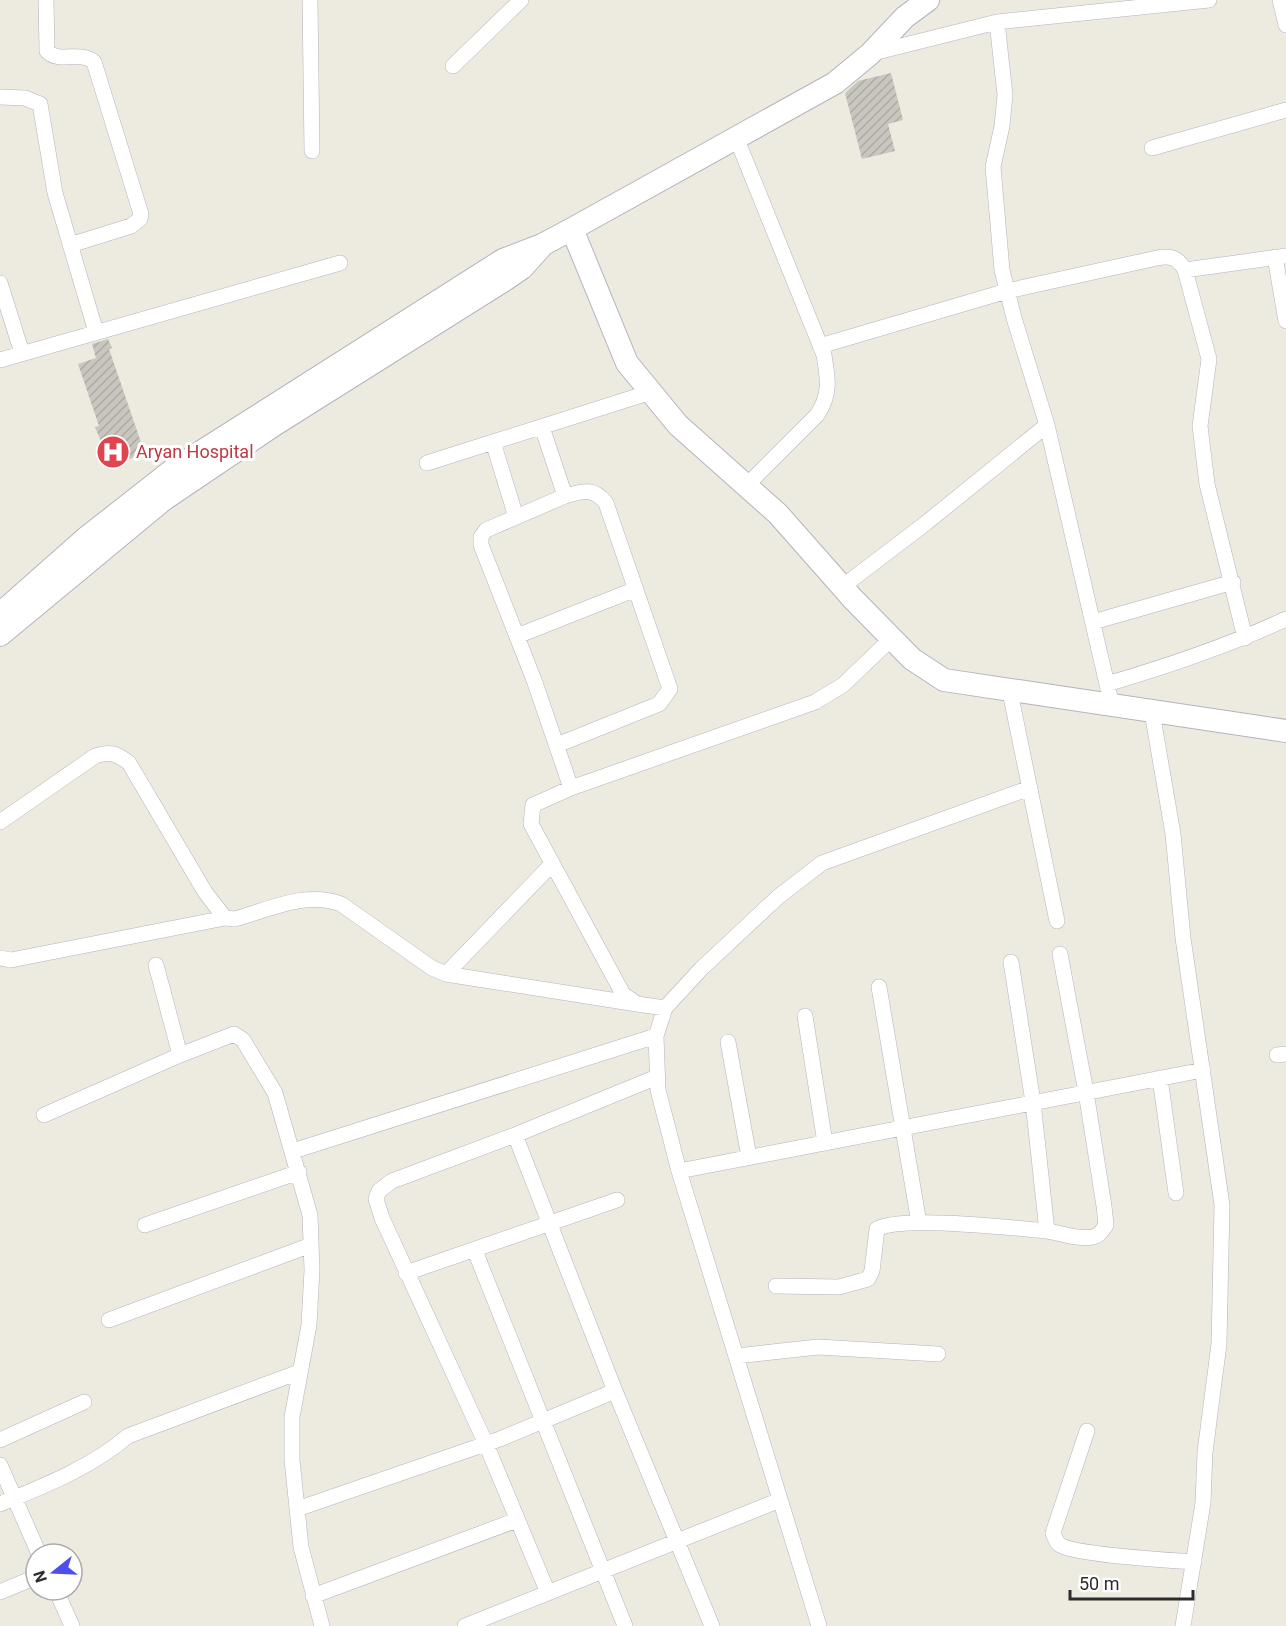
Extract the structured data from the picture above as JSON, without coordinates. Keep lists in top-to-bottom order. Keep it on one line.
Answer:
{"places":{"hospital":["Aryan Hospital"]},"scale_bar":"50 m","north":"left"}
